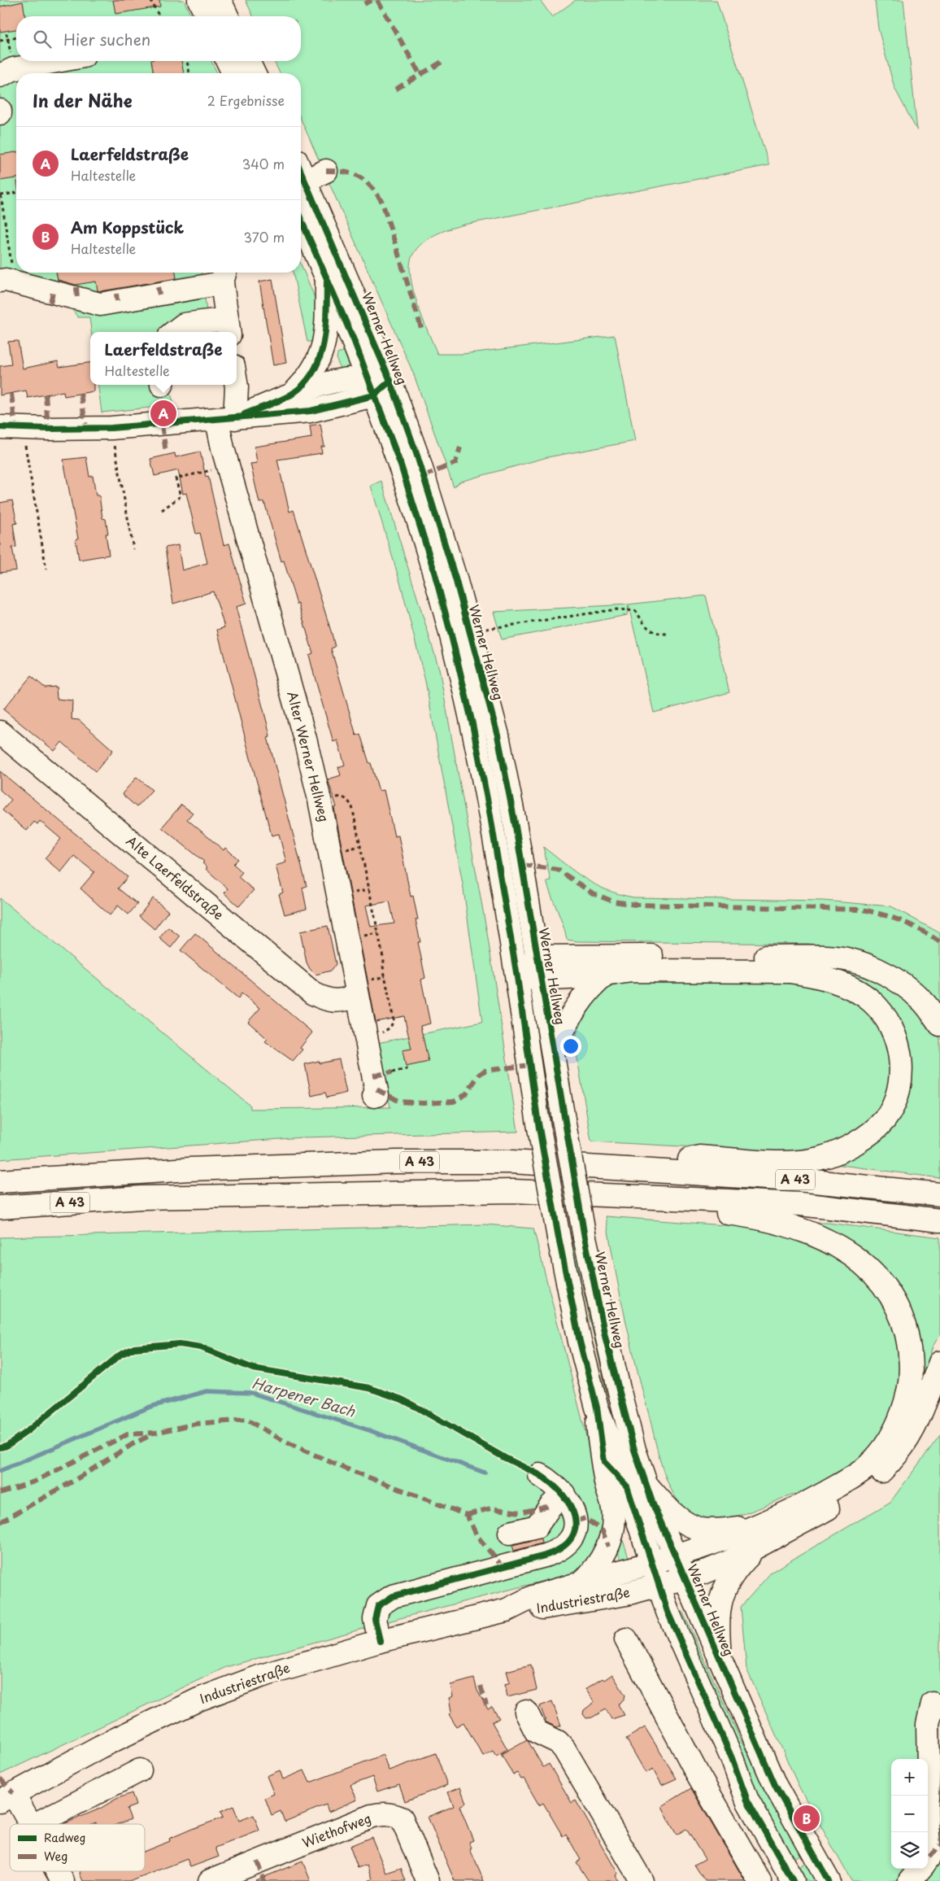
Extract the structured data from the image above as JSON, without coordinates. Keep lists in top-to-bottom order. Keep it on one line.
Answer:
{"streets":{"main road":["Werner Hellweg","Alter Werner Hellweg","Alte Laerfeldstraße","A 43","Industriestraße","Wiethofweg"]},"crossings":[["Werner Hellweg","Industriestraße"],["Alter Werner Hellweg","Alte Laerfeldstraße"],["A 43","Industriestraße"]],"water":["Harpener Bach"],"legend":["Radweg","Weg"],"page":{"search":"Hier suchen","heading":["In der Nähe","2 Ergebnisse"],"list":[{"mark":"A","name":"Laerfeldstraße","note":"Haltestelle","value":"340 m"},{"mark":"B","name":"Am Koppstück","note":"Haltestelle","value":"370 m"}],"popup":["Laerfeldstraße","Haltestelle"],"pins":["A","B"],"map_buttons":["+","−"]}}
